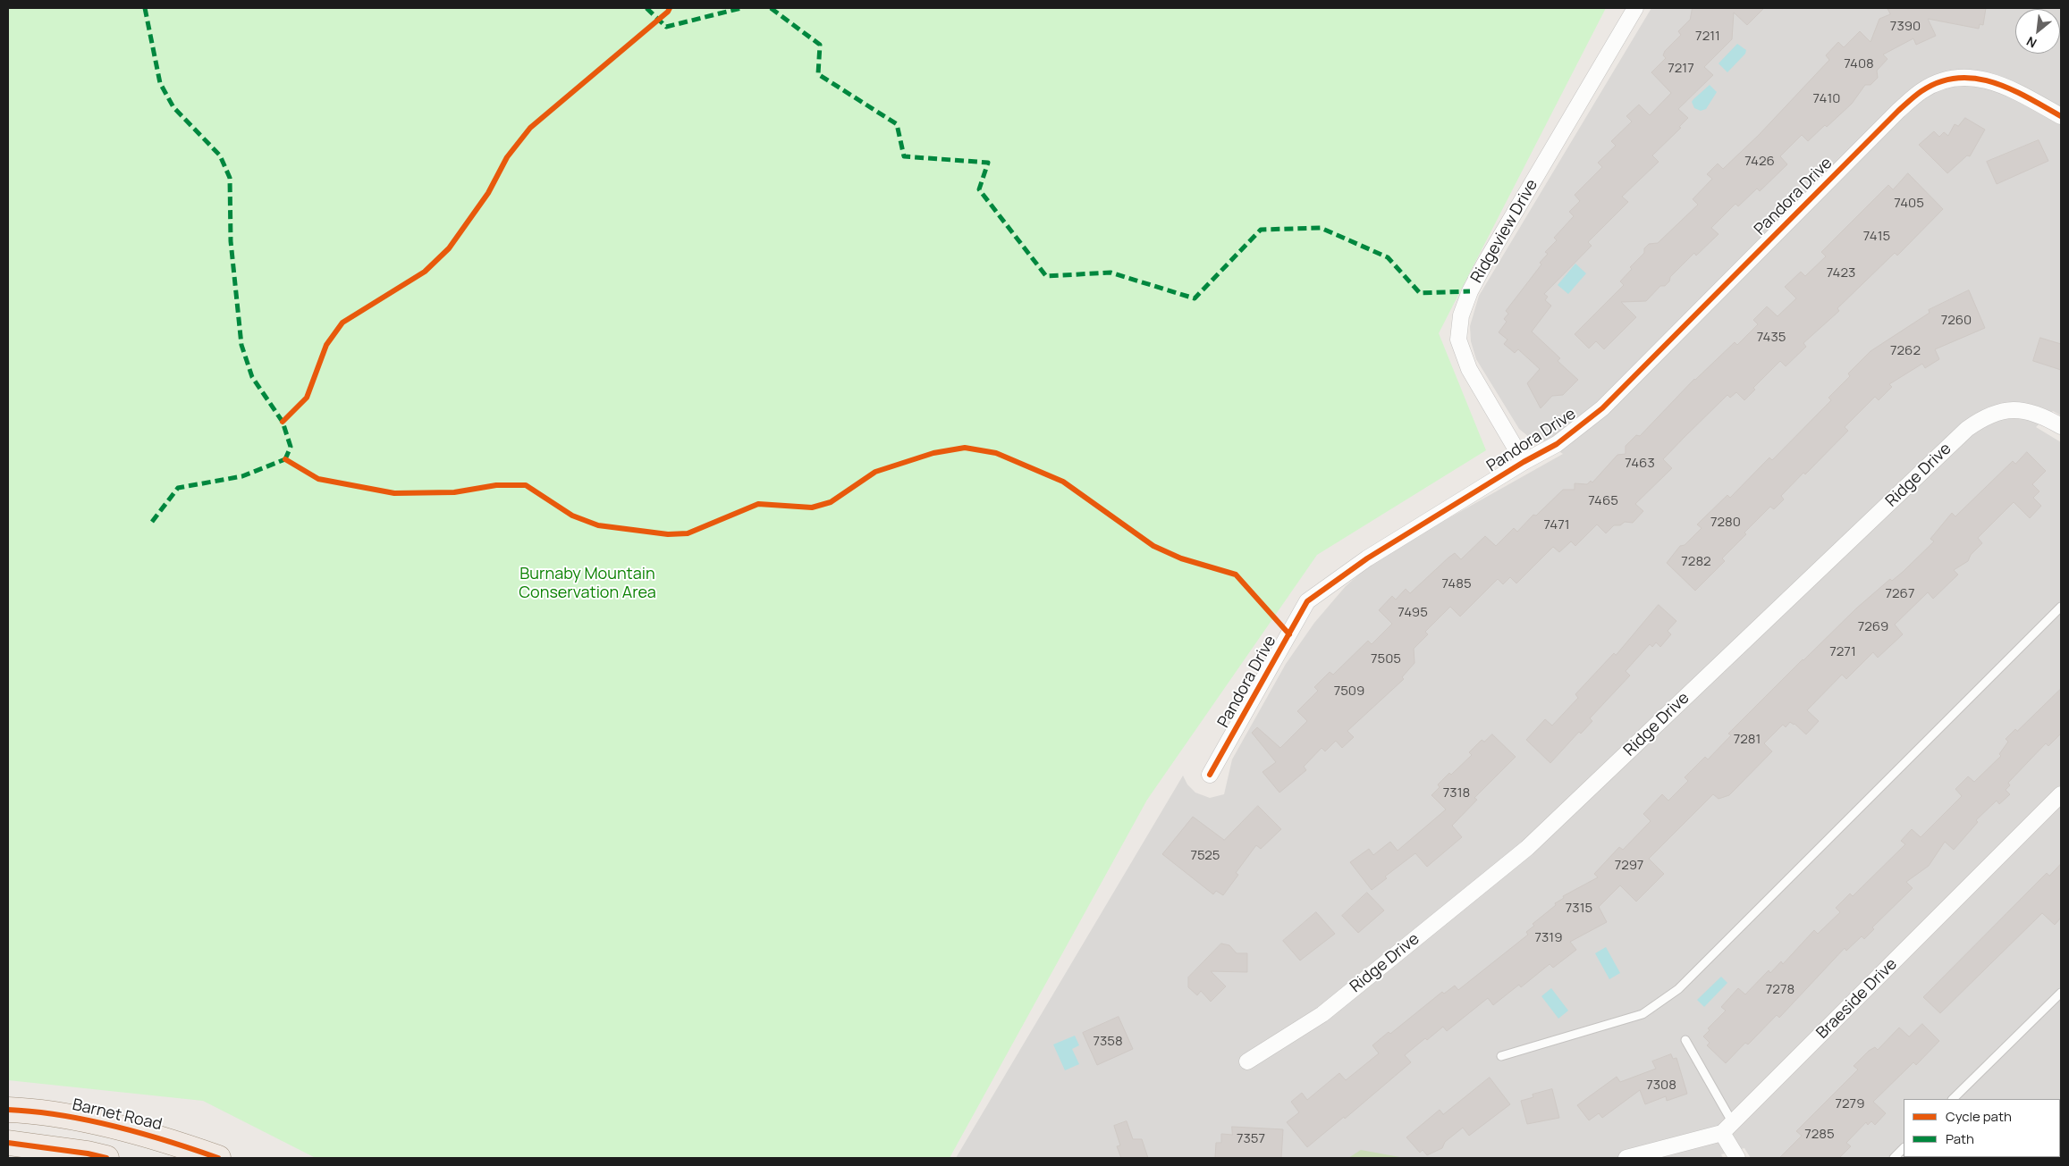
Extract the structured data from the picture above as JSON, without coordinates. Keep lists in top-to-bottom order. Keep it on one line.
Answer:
{"streets":{"main road":["Barnet Road"],"street":["Pandora Drive","Ridgeview Drive","Ridge Drive","Braeside Drive"]},"crossings":[["Pandora Drive","Ridgeview Drive"]],"parks":["Burnaby Mountain Conservation Area"],"house_numbers":["7390","7211","7408","7217","7410","7426","7405","7415","7423","7260","7435","7262","7463","7465","7280","7471","7282","7485","7267","7495","7269","7271","7505","7509","7281","7318","7525","7297","7315","7319","7278","7358","7308","7279","7285","7357"],"legend":["Cycle path","Path"],"north":"bottom left"}
